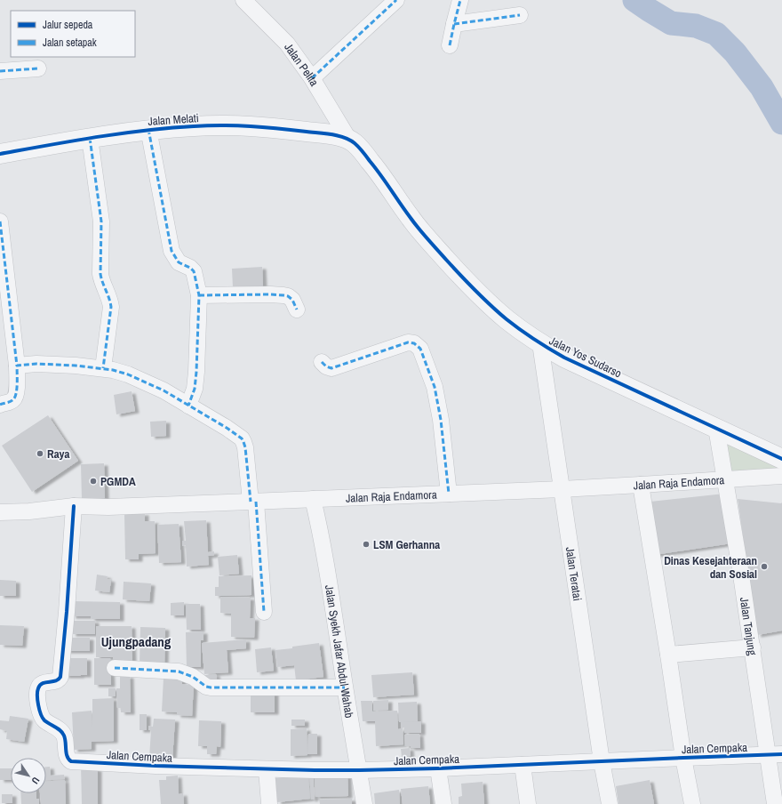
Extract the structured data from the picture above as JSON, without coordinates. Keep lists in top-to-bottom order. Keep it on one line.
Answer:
{"streets":{"street":["Jalan Pelita","Jalan Melati","Jalan Yos Sudarso","Jalan Raja Endamora","Jalan Teratai","Jalan Tanjung","Jalan Syekh Jafar Abdul Wahab","Jalan Cempaka"]},"crossings":[["Jalan Pelita","Jalan Melati"],["Jalan Pelita","Jalan Yos Sudarso"],["Jalan Melati","Jalan Yos Sudarso"],["Jalan Yos Sudarso","Jalan Teratai"],["Jalan Yos Sudarso","Jalan Tanjung"],["Jalan Raja Endamora","Jalan Teratai"],["Jalan Raja Endamora","Jalan Tanjung"],["Jalan Raja Endamora","Jalan Syekh Jafar Abdul Wahab"],["Jalan Raja Endamora","Jalan Cempaka"],["Jalan Teratai","Jalan Cempaka"],["Jalan Tanjung","Jalan Cempaka"],["Jalan Syekh Jafar Abdul Wahab","Jalan Cempaka"]],"districts":["Ujungpadang"],"places":["Raya","PGMDA","LSM Gerhanna","Dinas Kesejahteraan dan Sosial"],"legend":["Jalur sepeda","Jalan setapak"],"north":"bottom right"}
